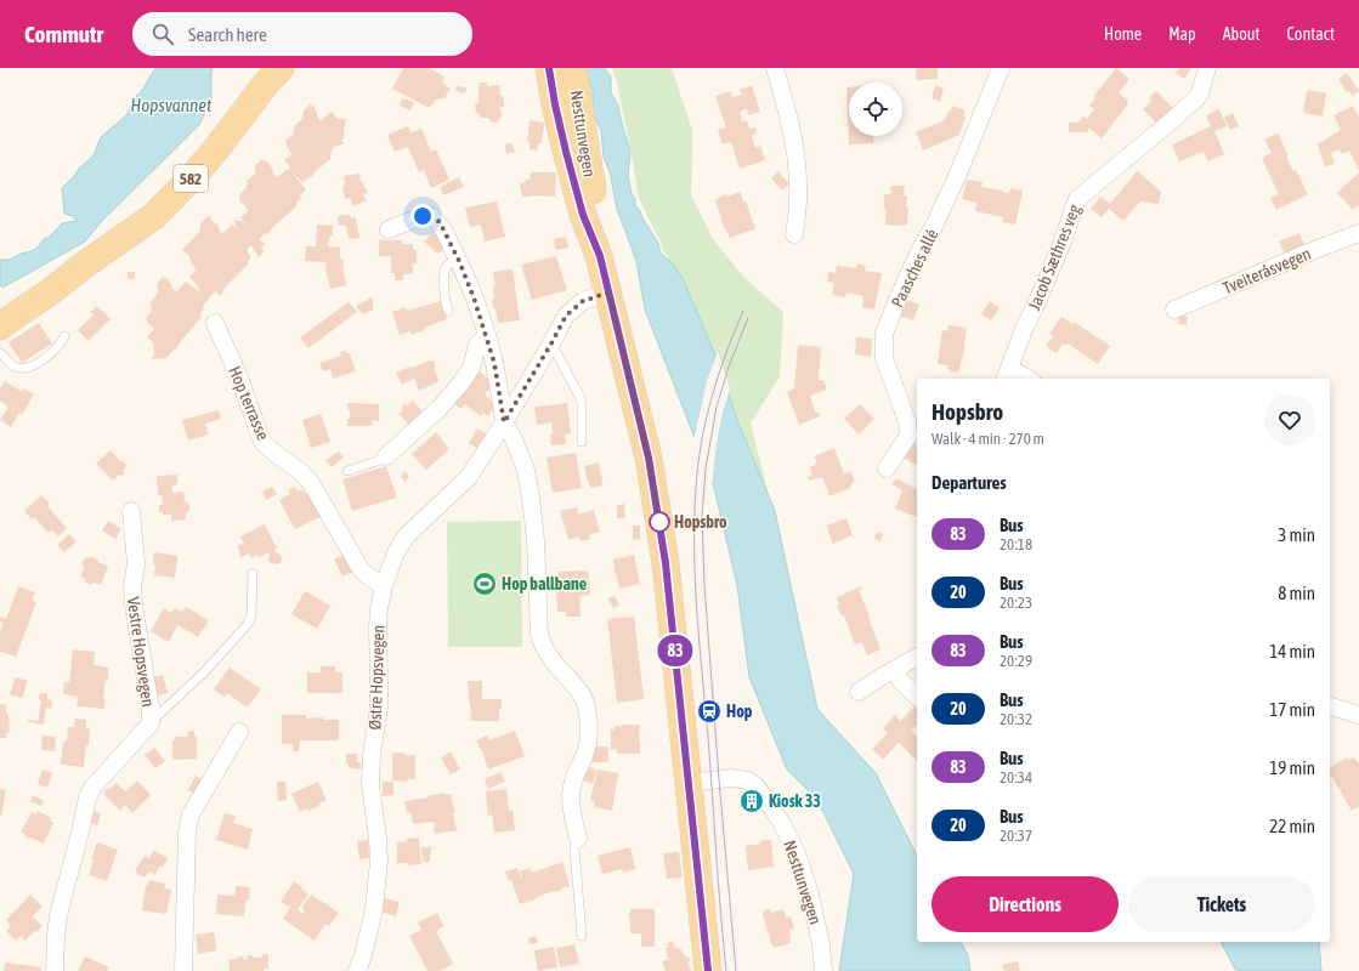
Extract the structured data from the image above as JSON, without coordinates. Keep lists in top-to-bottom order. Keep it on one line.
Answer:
{"streets":{"main road":["Nesttunvegen","582"],"street":["Jacob Sæthres veg","Paasches allé","Tveiteråsvegen","Hop terrasse","Vestre Hopsvegen","Østre Hopsvegen"]},"crossings":[["Nesttunvegen","Østre Hopsvegen"],["Hop terrasse","Østre Hopsvegen"]],"water":["Hopsvannet"],"places":{"other":["Hopsbro"],"sports":["Hop ballbane"],"station":["Hop"],"building":["Kiosk 33"]},"lines":["bus line 83"],"page":{"header":"Commutr","search":"Search here","nav":["Home","Map","About","Contact"],"on_map":"83","heading":[["Hopsbro","Walk · 4 min · 270 m"],"Departures"],"list":[{"mark":"83","name":"Bus","note":"20:18","value":"3 min"},{"mark":"20","name":"Bus","note":"20:23","value":"8 min"},{"mark":"83","name":"Bus","note":"20:29","value":"14 min"},{"mark":"20","name":"Bus","note":"20:32","value":"17 min"},{"mark":"83","name":"Bus","note":"20:34","value":"19 min"},{"mark":"20","name":"Bus","note":"20:37","value":"22 min"}],"buttons":["Directions","Tickets"]}}
